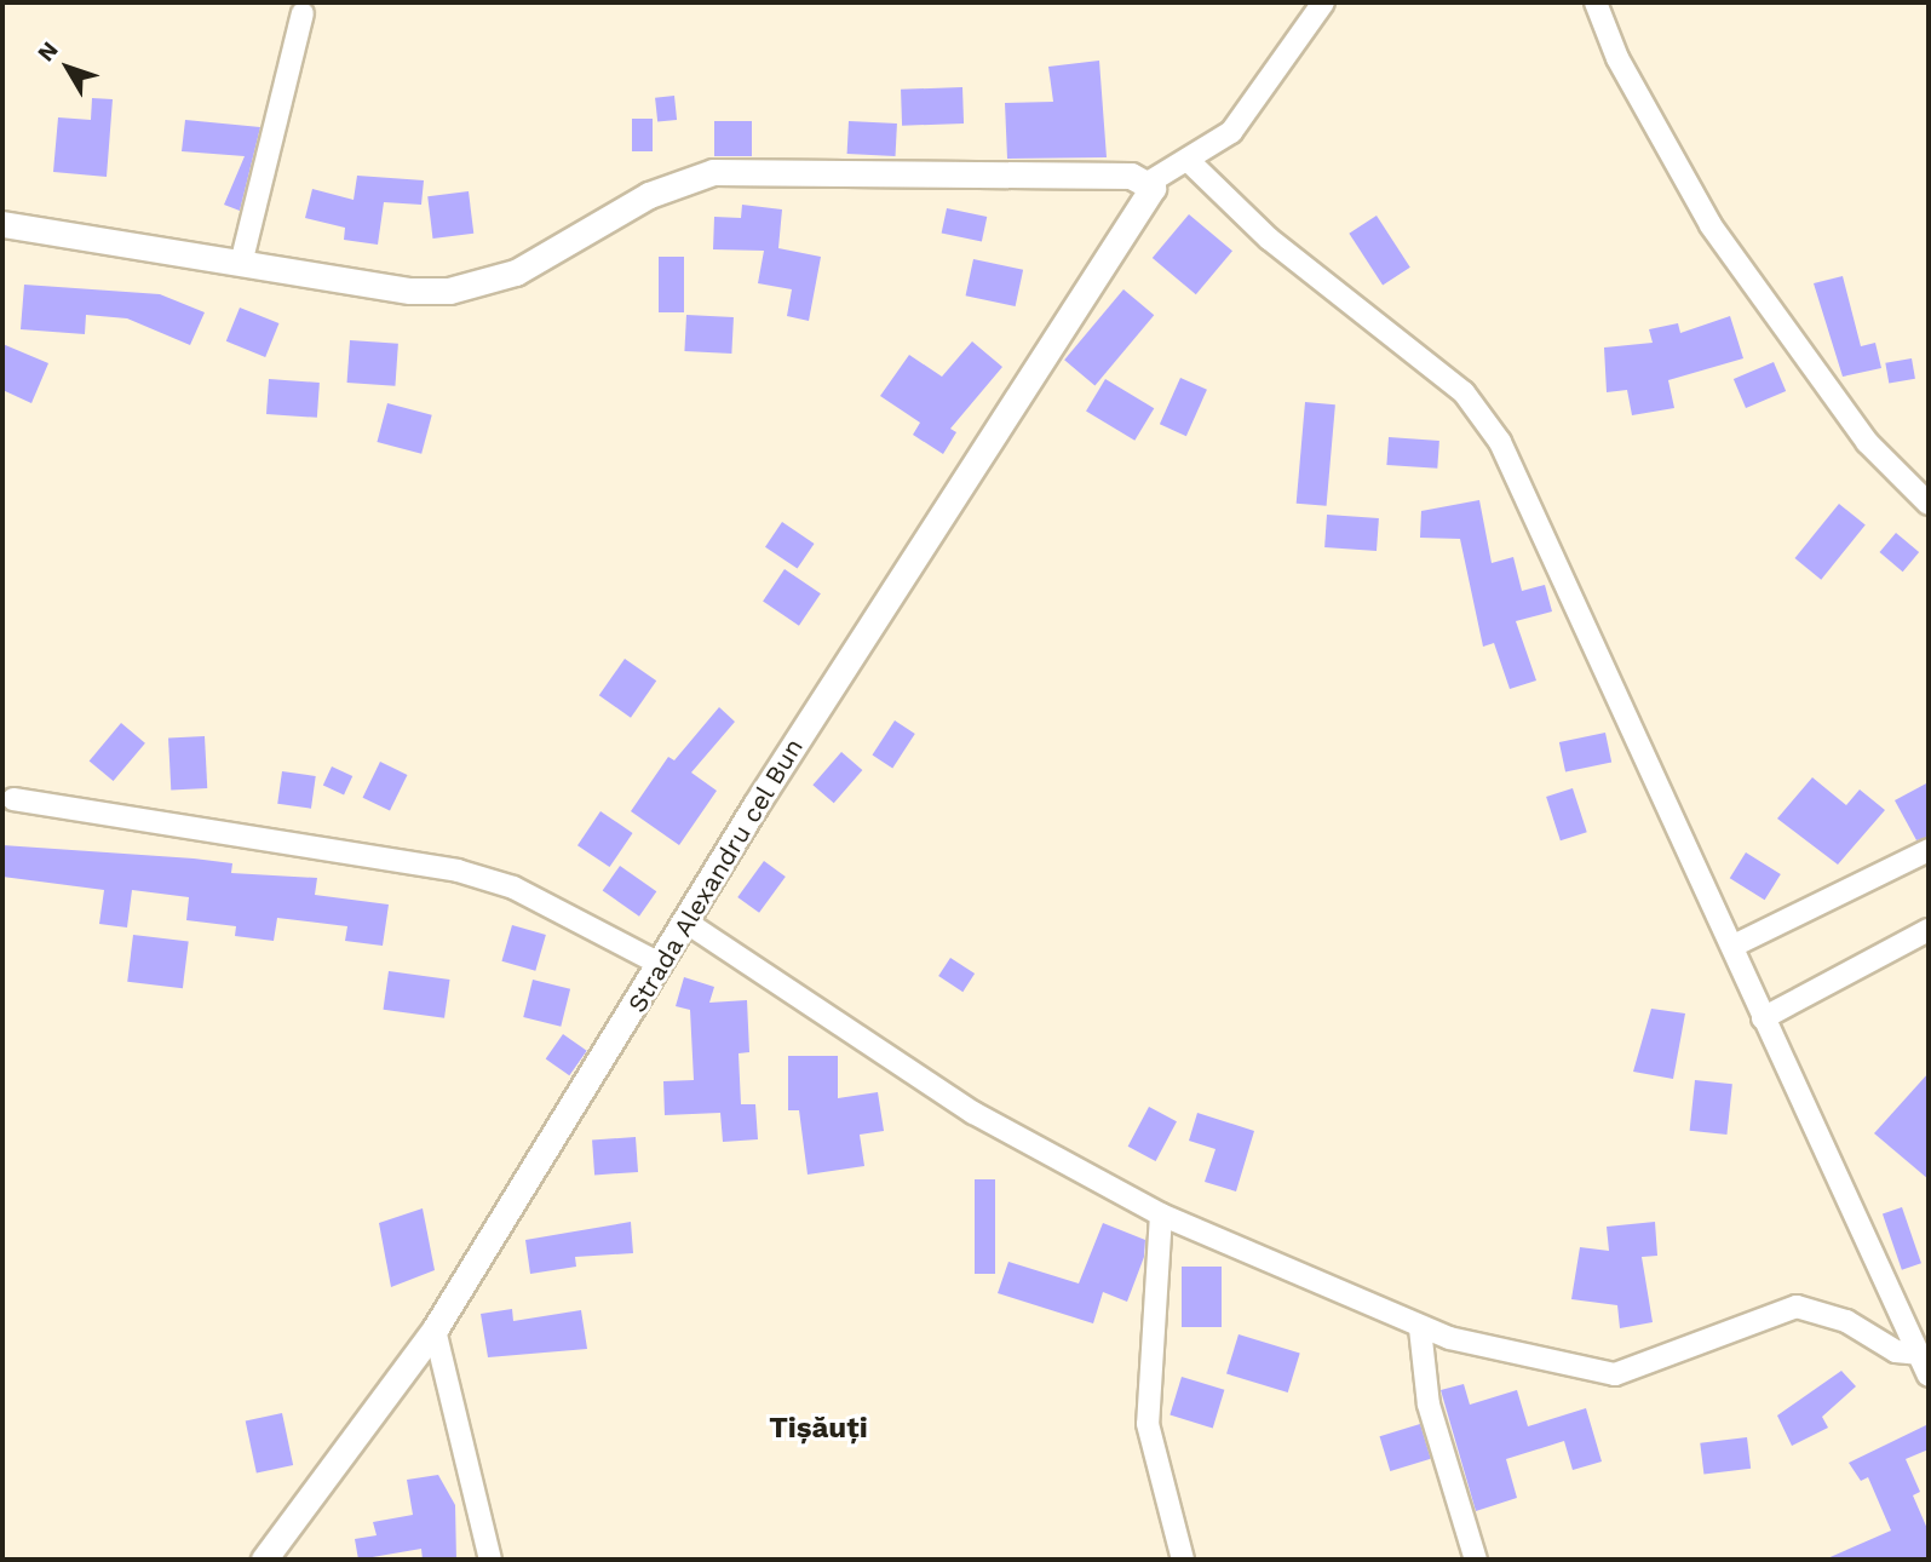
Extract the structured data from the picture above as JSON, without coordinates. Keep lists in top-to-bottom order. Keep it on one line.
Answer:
{"streets":{"street":["Strada Alexandru cel Bun"]},"districts":["Tișăuți"],"north":"top left"}
